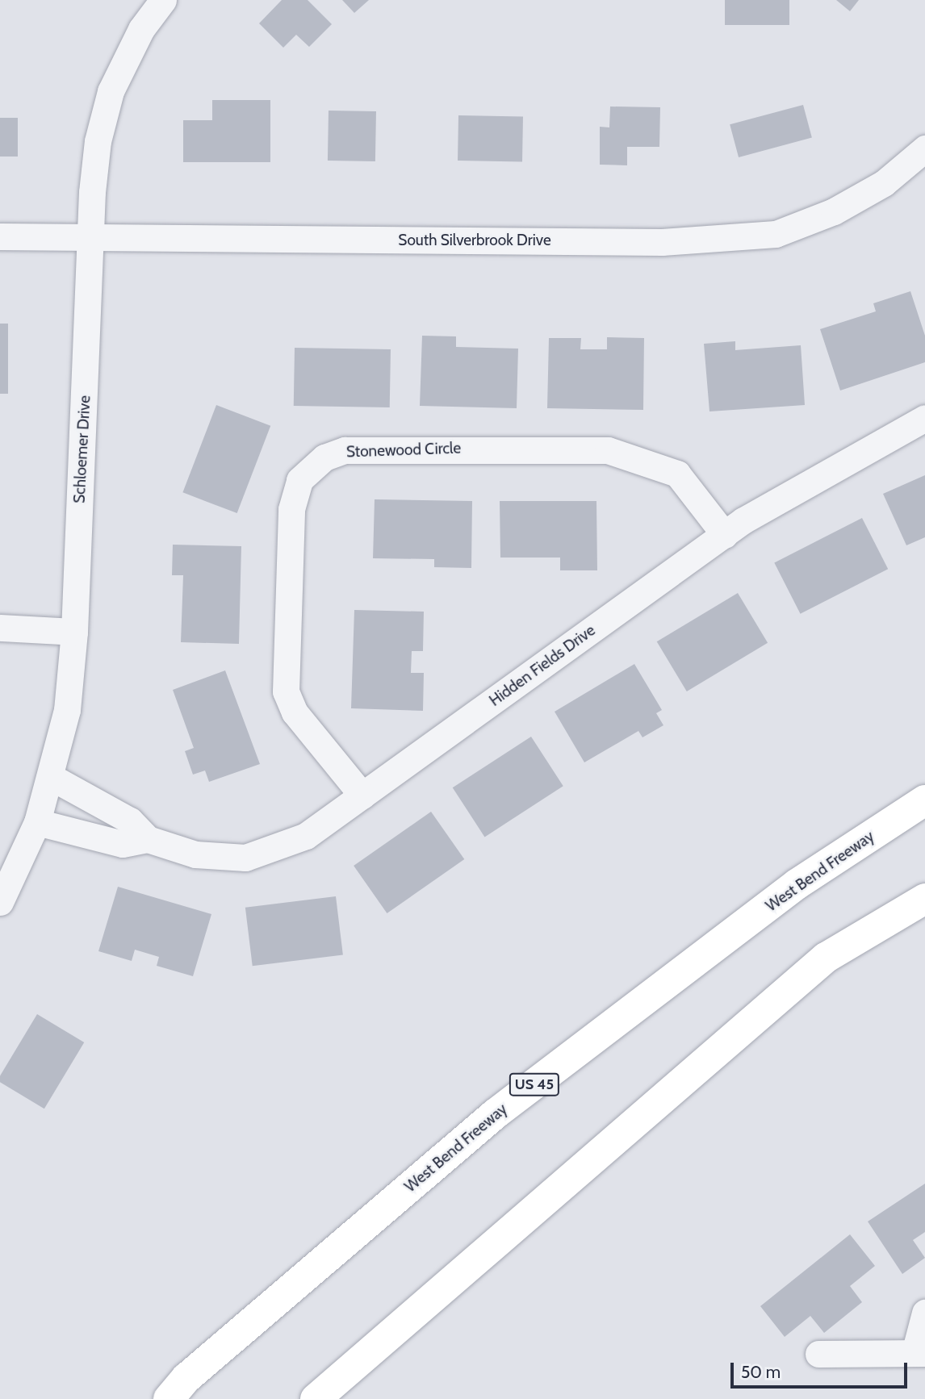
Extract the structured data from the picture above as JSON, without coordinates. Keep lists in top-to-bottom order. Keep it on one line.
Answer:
{"streets":{"highway":["West Bend Freeway","US 45"],"street":["South Silverbrook Drive","Schloemer Drive","Stonewood Circle","Hidden Fields Drive"]},"crossings":[["South Silverbrook Drive","Schloemer Drive"],["Schloemer Drive","Hidden Fields Drive"],["Stonewood Circle","Hidden Fields Drive"]],"scale_bar":"50 m"}
